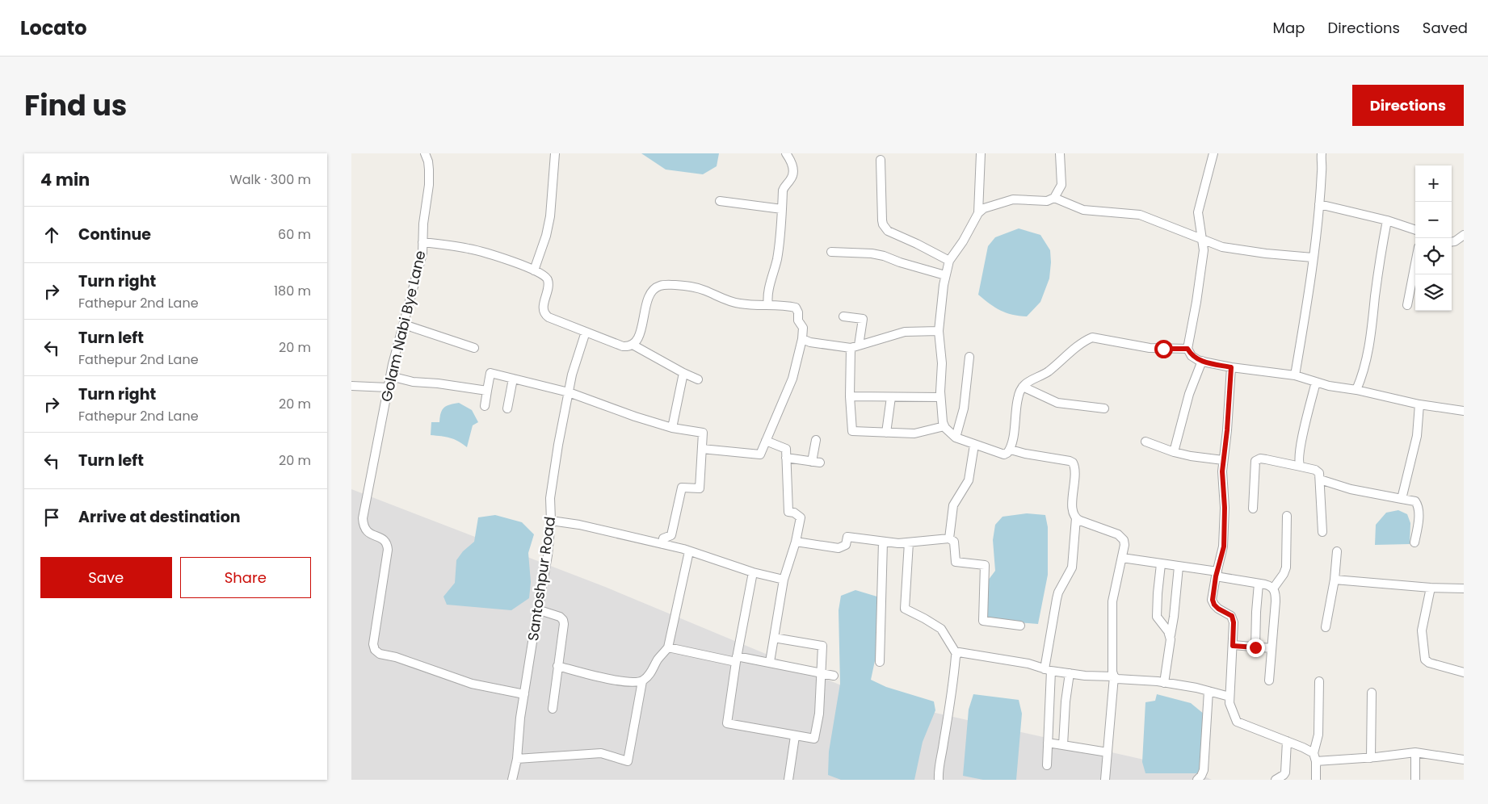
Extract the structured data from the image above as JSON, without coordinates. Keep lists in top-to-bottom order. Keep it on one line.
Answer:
{"streets":{"street":["Golam Nabi Bye Lane","Santoshpur Road"]},"crossings":[["Golam Nabi Bye Lane","Santoshpur Road"]],"page":{"header":"Locato","nav":["Map","Directions","Saved"],"title":"Find us","buttons":["Directions",["Save","Share"]],"heading":["4 min","Walk · 300 m"],"map_buttons":["+","−"],"list":[["Continue","60 m"],["Turn right","Fathepur 2nd Lane","180 m"],["Turn left","Fathepur 2nd Lane","20 m"],["Turn right","Fathepur 2nd Lane","20 m"],["Turn left","20 m"],"Arrive at destination"]}}
